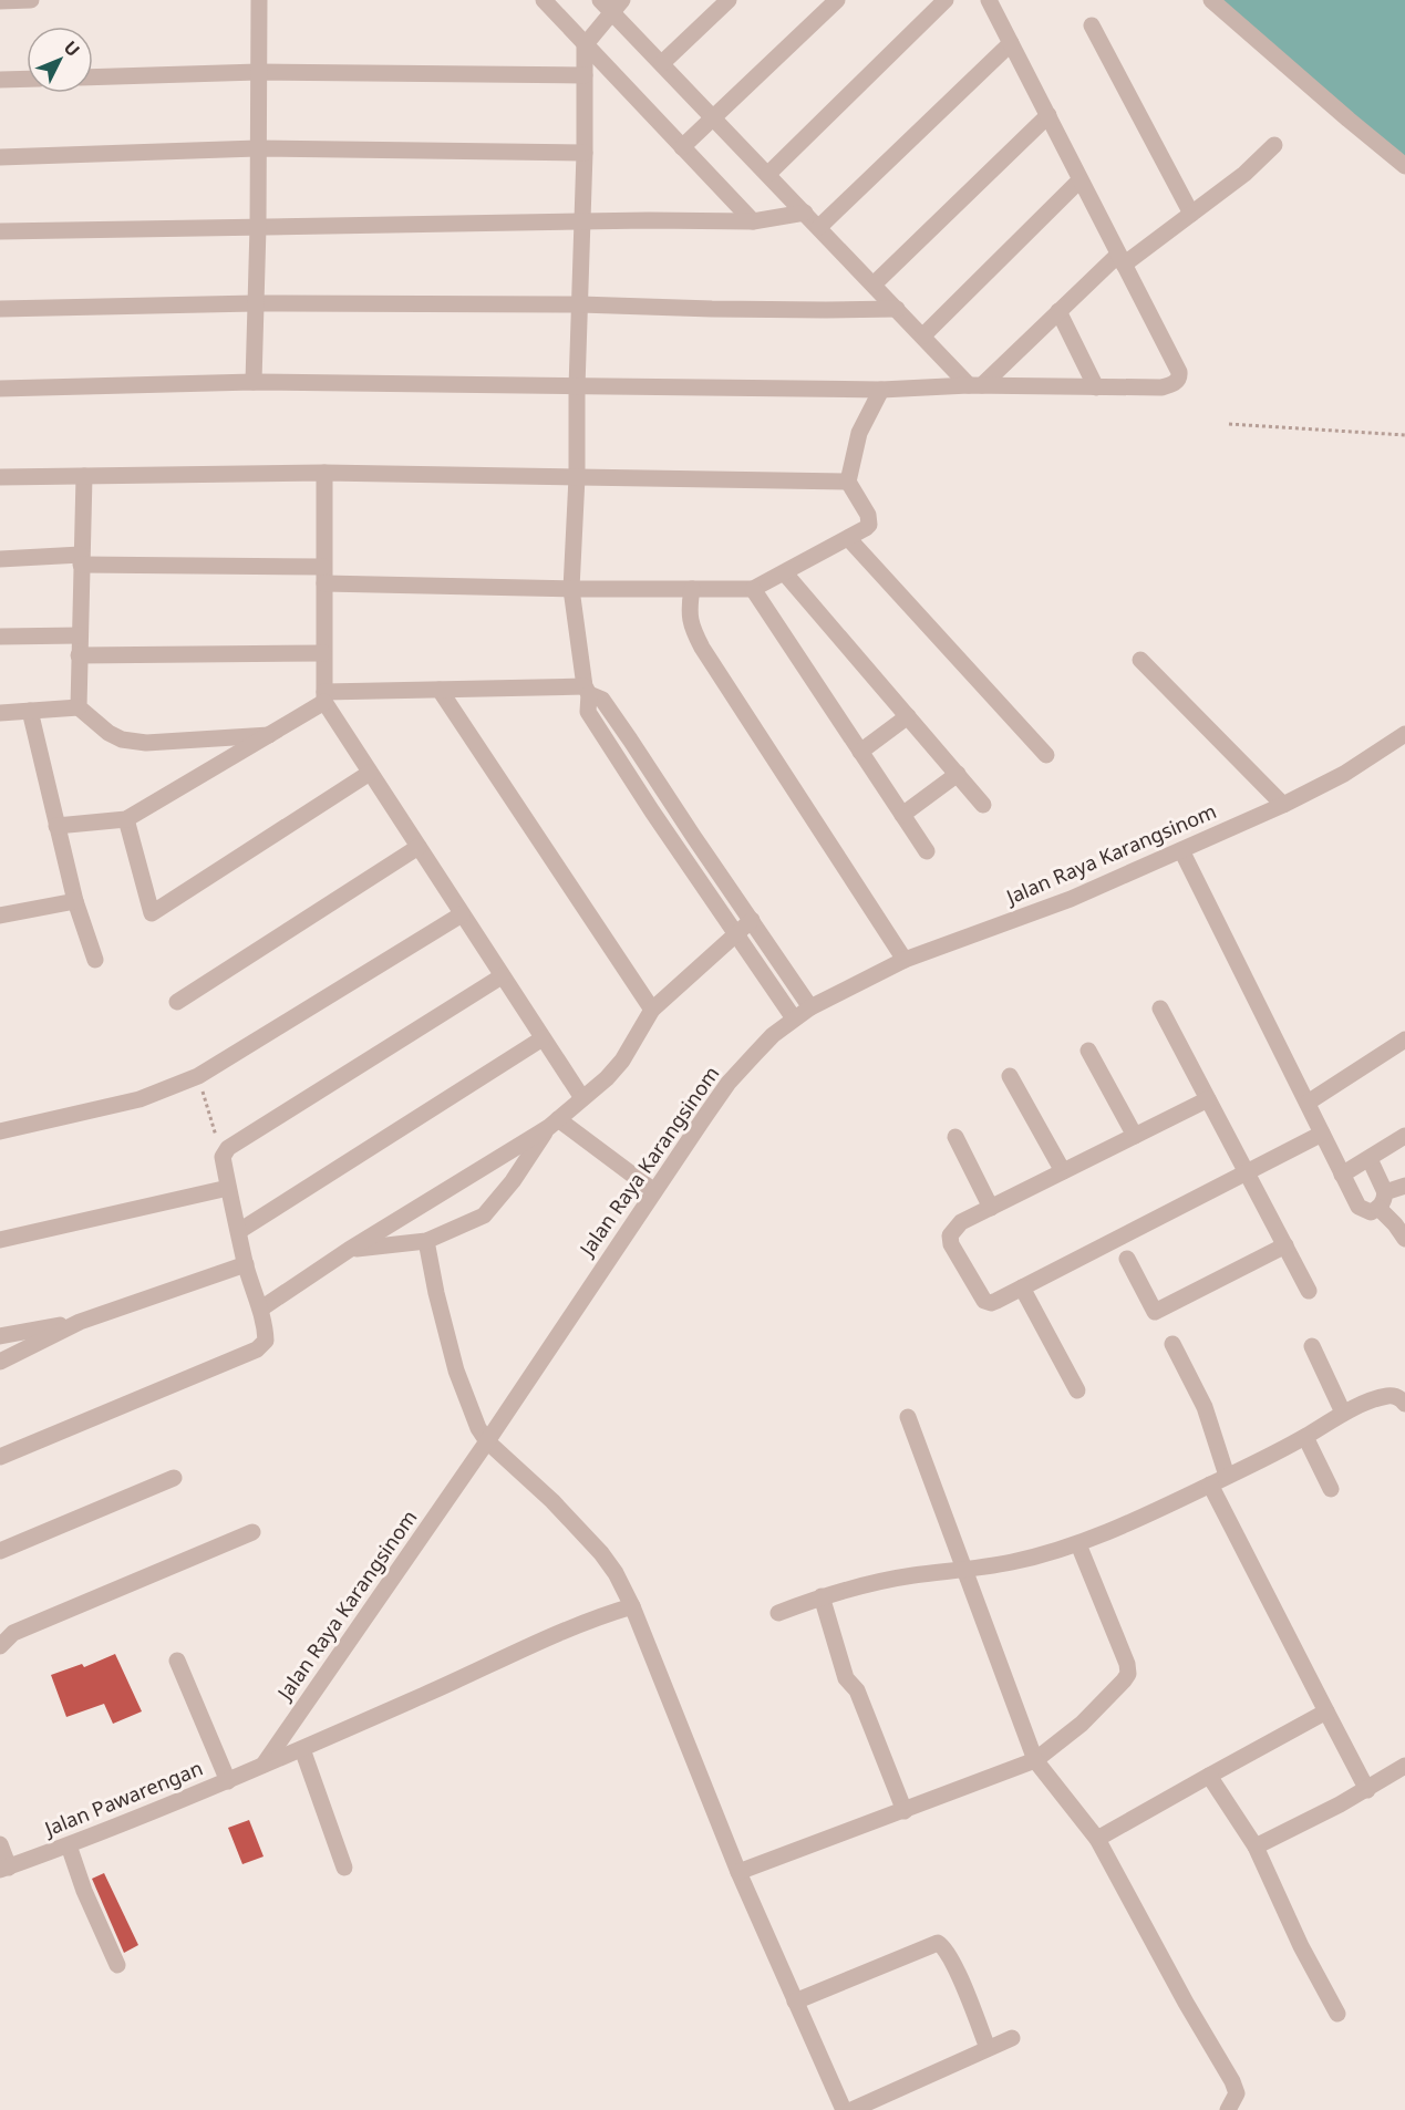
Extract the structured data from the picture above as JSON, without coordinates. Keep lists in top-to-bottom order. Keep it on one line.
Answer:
{"streets":{"street":["Jalan Raya Karangsinom","Jalan Pawarengan"]},"crossings":[["Jalan Raya Karangsinom","Jalan Pawarengan"]],"north":"top right"}
